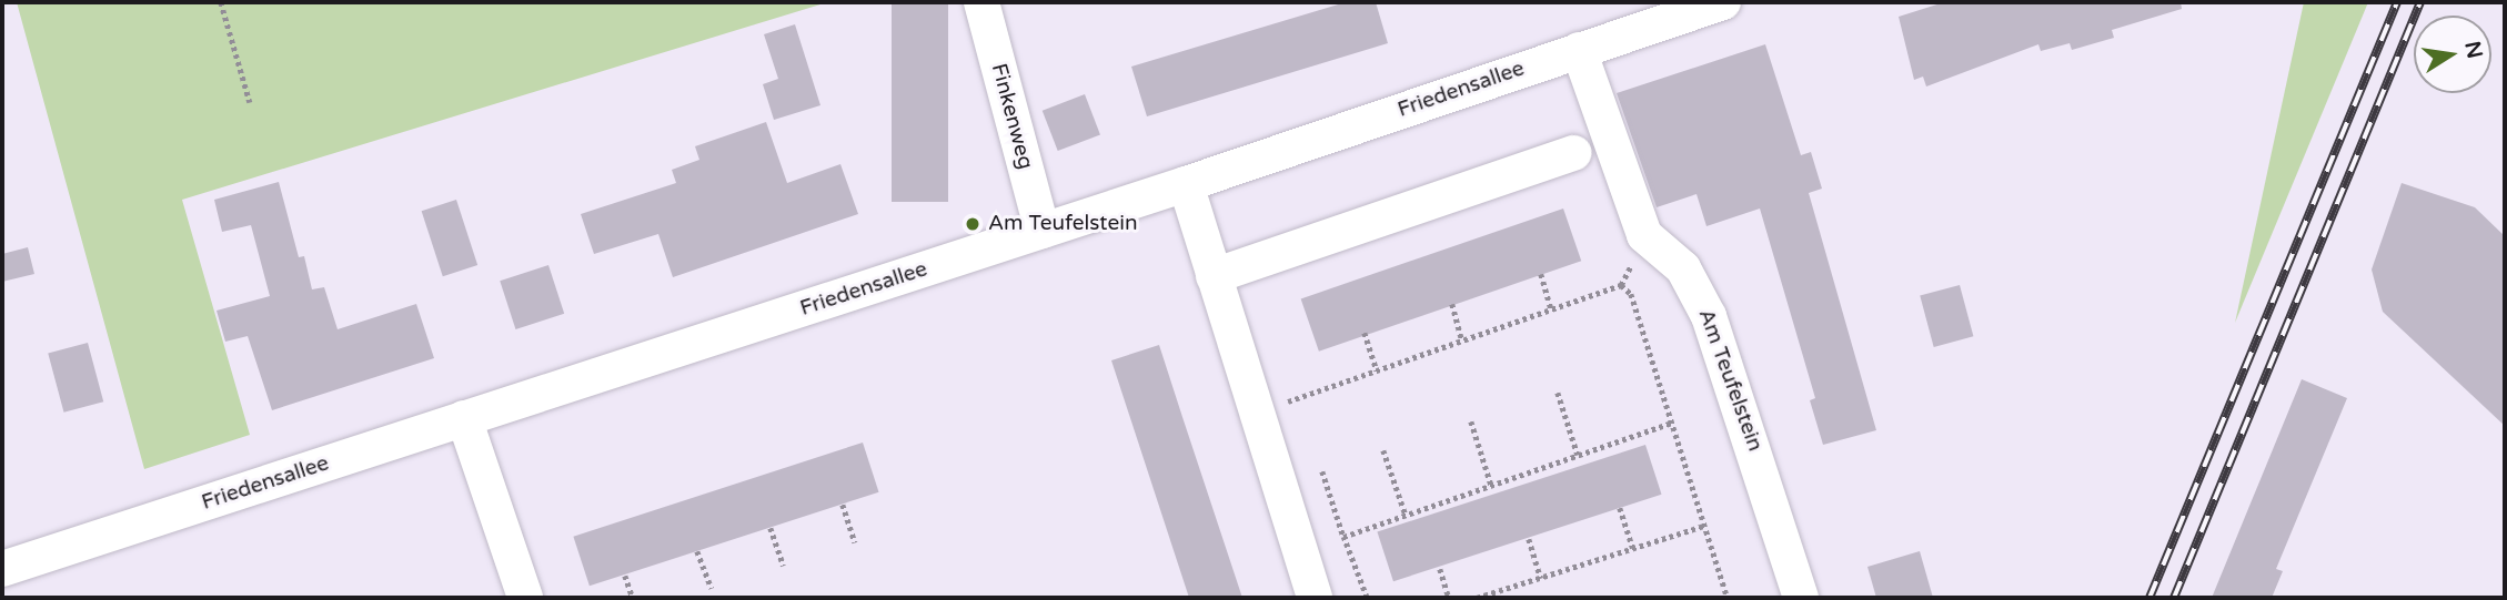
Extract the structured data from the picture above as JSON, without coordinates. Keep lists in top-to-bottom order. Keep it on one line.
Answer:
{"streets":{"street":["Friedensallee","Finkenweg","Am Teufelstein"]},"crossings":[["Friedensallee","Finkenweg"],["Friedensallee","Am Teufelstein"]],"places":["Am Teufelstein"],"north":"right"}
